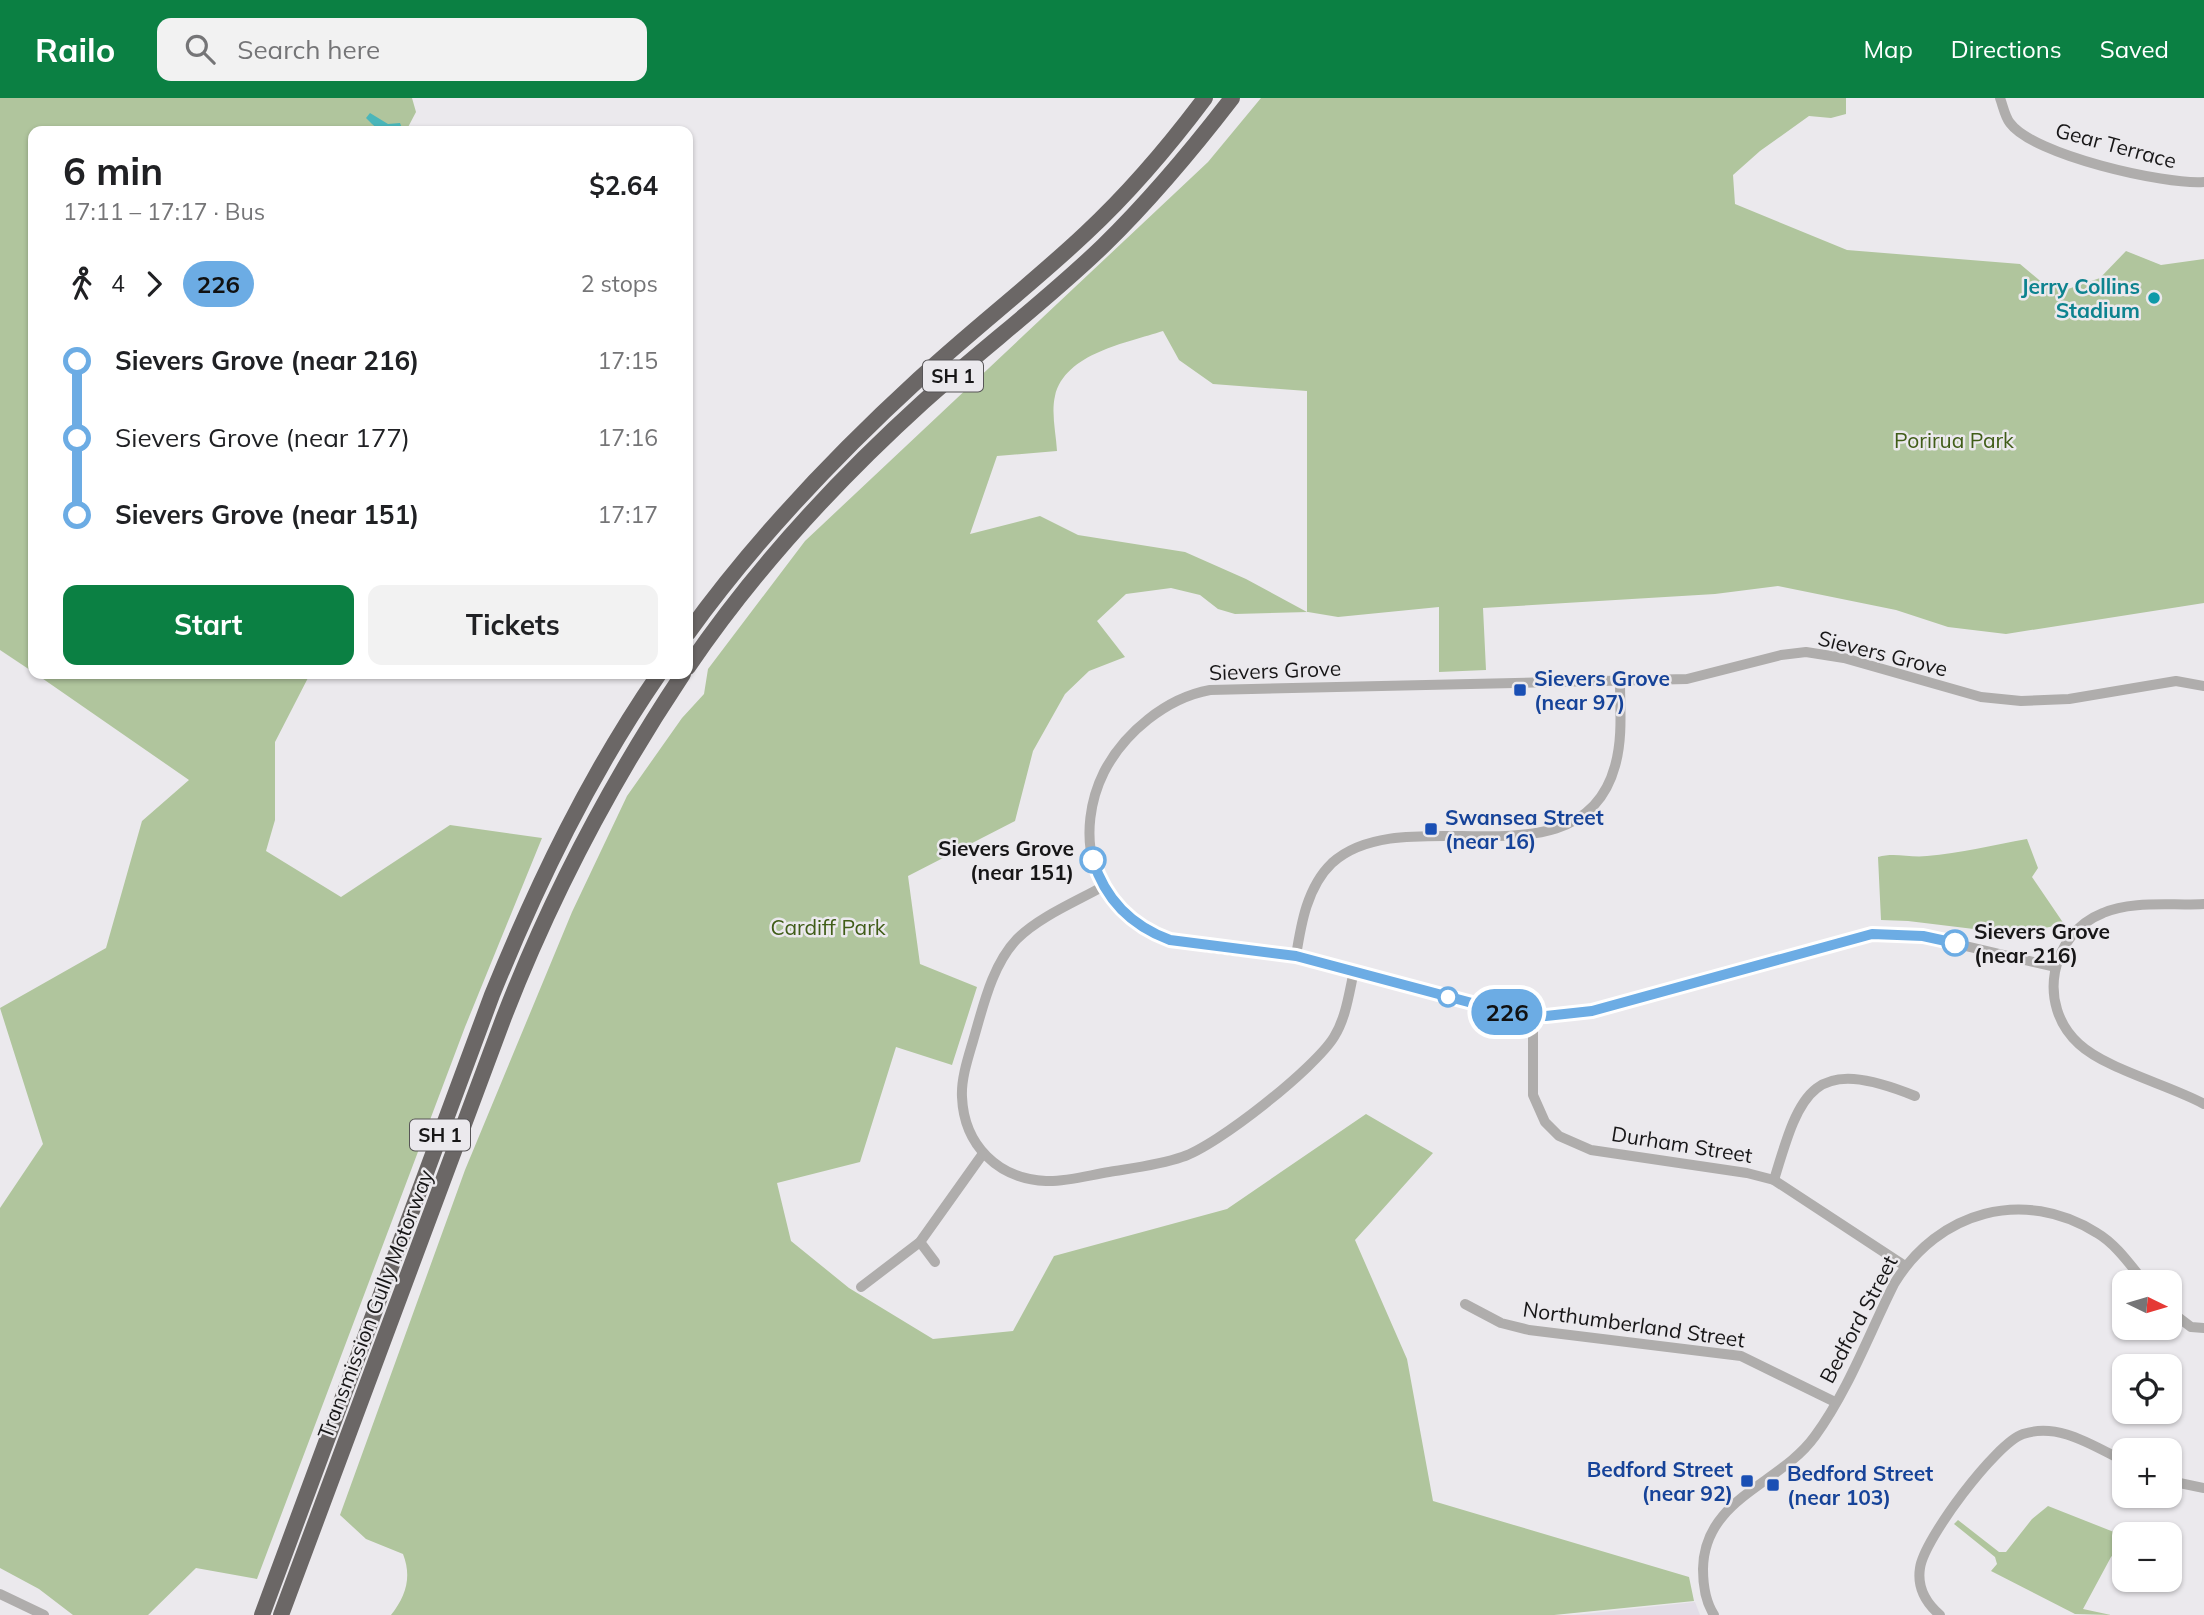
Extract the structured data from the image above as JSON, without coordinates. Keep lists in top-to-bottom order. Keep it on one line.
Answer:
{"streets":{"highway":["SH 1","Transmission Gully Motorway"],"street":["Gear Terrace","Sievers Grove","Durham Street","Bedford Street","Northumberland Street"]},"crossings":[["Sievers Grove","Durham Street"],["Durham Street","Bedford Street"],["Bedford Street","Northumberland Street"]],"parks":["Porirua Park","Cardiff Park"],"places":{"other":["Jerry Collins Stadium","Sievers Grove (near 151)","Sievers Grove (near 216)"],"transit":["Sievers Grove (near 97)","Swansea Street (near 16)","Bedford Street (near 92)","Bedford Street (near 103)"]},"lines":["bus line 226"],"north":"right","page":{"header":"Railo","search":"Search here","nav":["Map","Directions","Saved"],"on_map":"226","heading":["6 min","17:11 – 17:17 · Bus","$2.64"],"legs":["4","226","2 stops"],"list":[{"name":"Sievers Grove (near 216)","value":"17:15"},{"name":"Sievers Grove (near 177)","value":"17:16"},{"name":"Sievers Grove (near 151)","value":"17:17"}],"buttons":["Start","Tickets"],"map_buttons":["+","−"]}}
